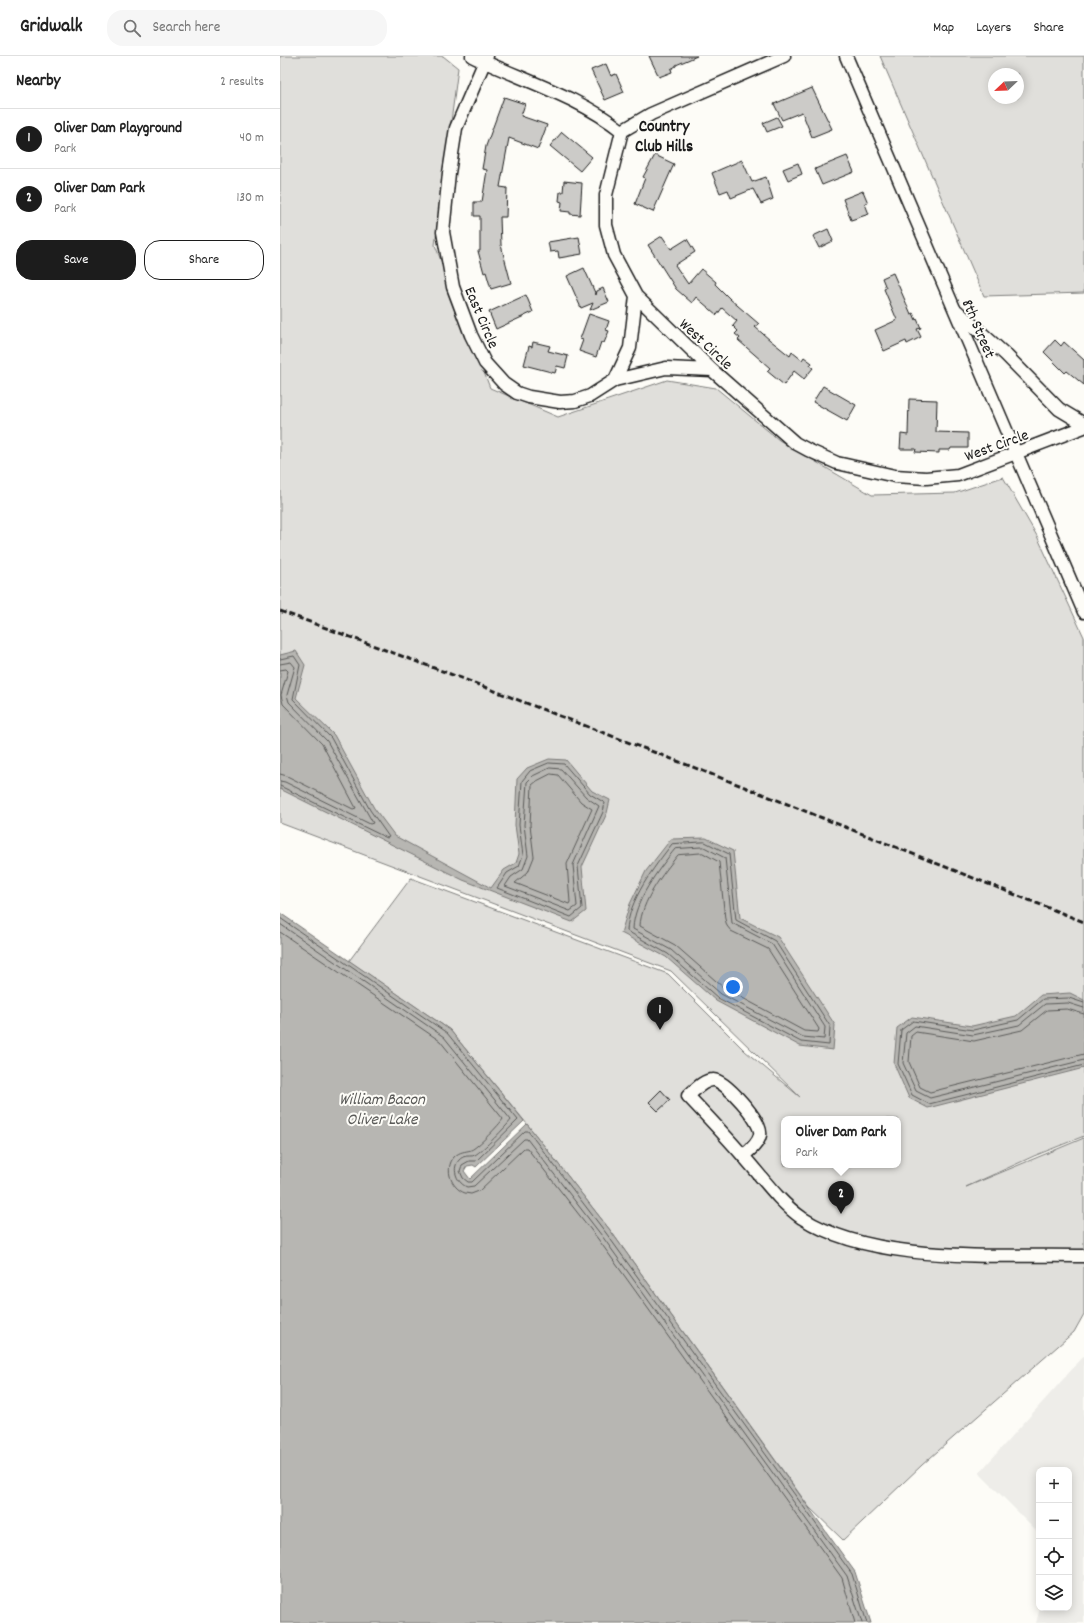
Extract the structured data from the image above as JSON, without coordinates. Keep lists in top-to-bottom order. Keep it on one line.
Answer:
{"streets":{"street":["East Circle","8th Street","West Circle"]},"crossings":[["8th Street","West Circle"]],"districts":["Country Club Hills"],"water":["William Bacon Oliver Lake"],"north":"bottom left","page":{"header":"Gridwalk","search":"Search here","nav":["Map","Layers","Share"],"heading":["Nearby","2 results"],"list":[{"mark":"1","name":"Oliver Dam Playground","note":"Park","value":"40 m"},{"mark":"2","name":"Oliver Dam Park","note":"Park","value":"130 m"}],"buttons":["Save","Share"],"pins":["1","2"],"popup":["Oliver Dam Park","Park"],"map_buttons":["+","−"]}}
